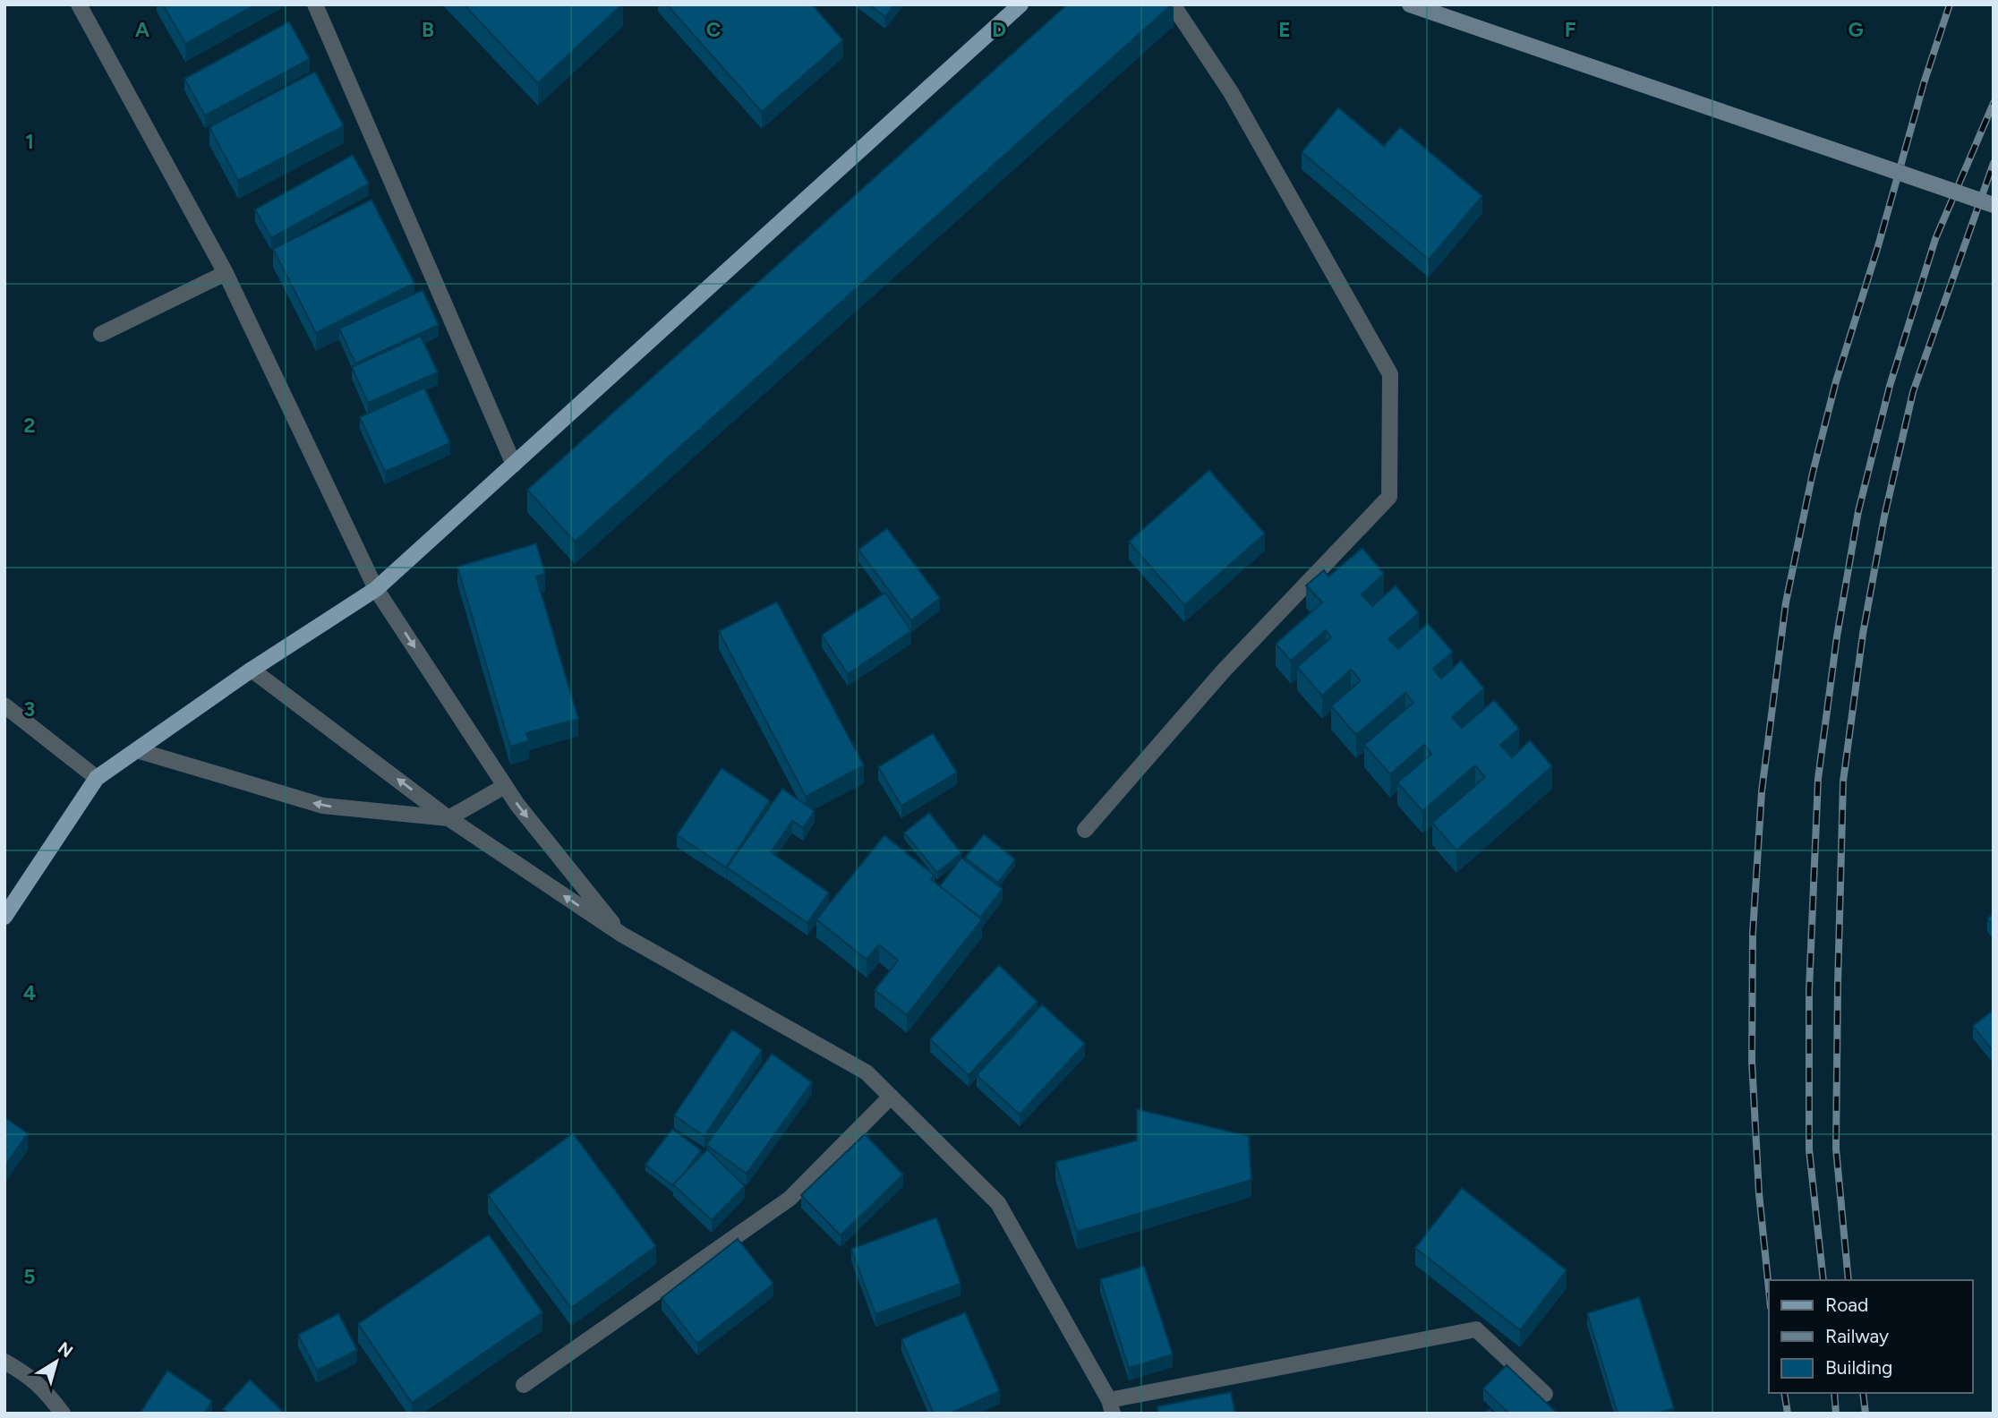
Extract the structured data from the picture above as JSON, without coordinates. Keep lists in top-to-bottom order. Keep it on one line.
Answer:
{"legend":["Road","Railway","Building"],"north":"top right","grid":{"columns":["A","B","C","D","E","F","G"],"rows":["1","2","3","4","5"]}}
